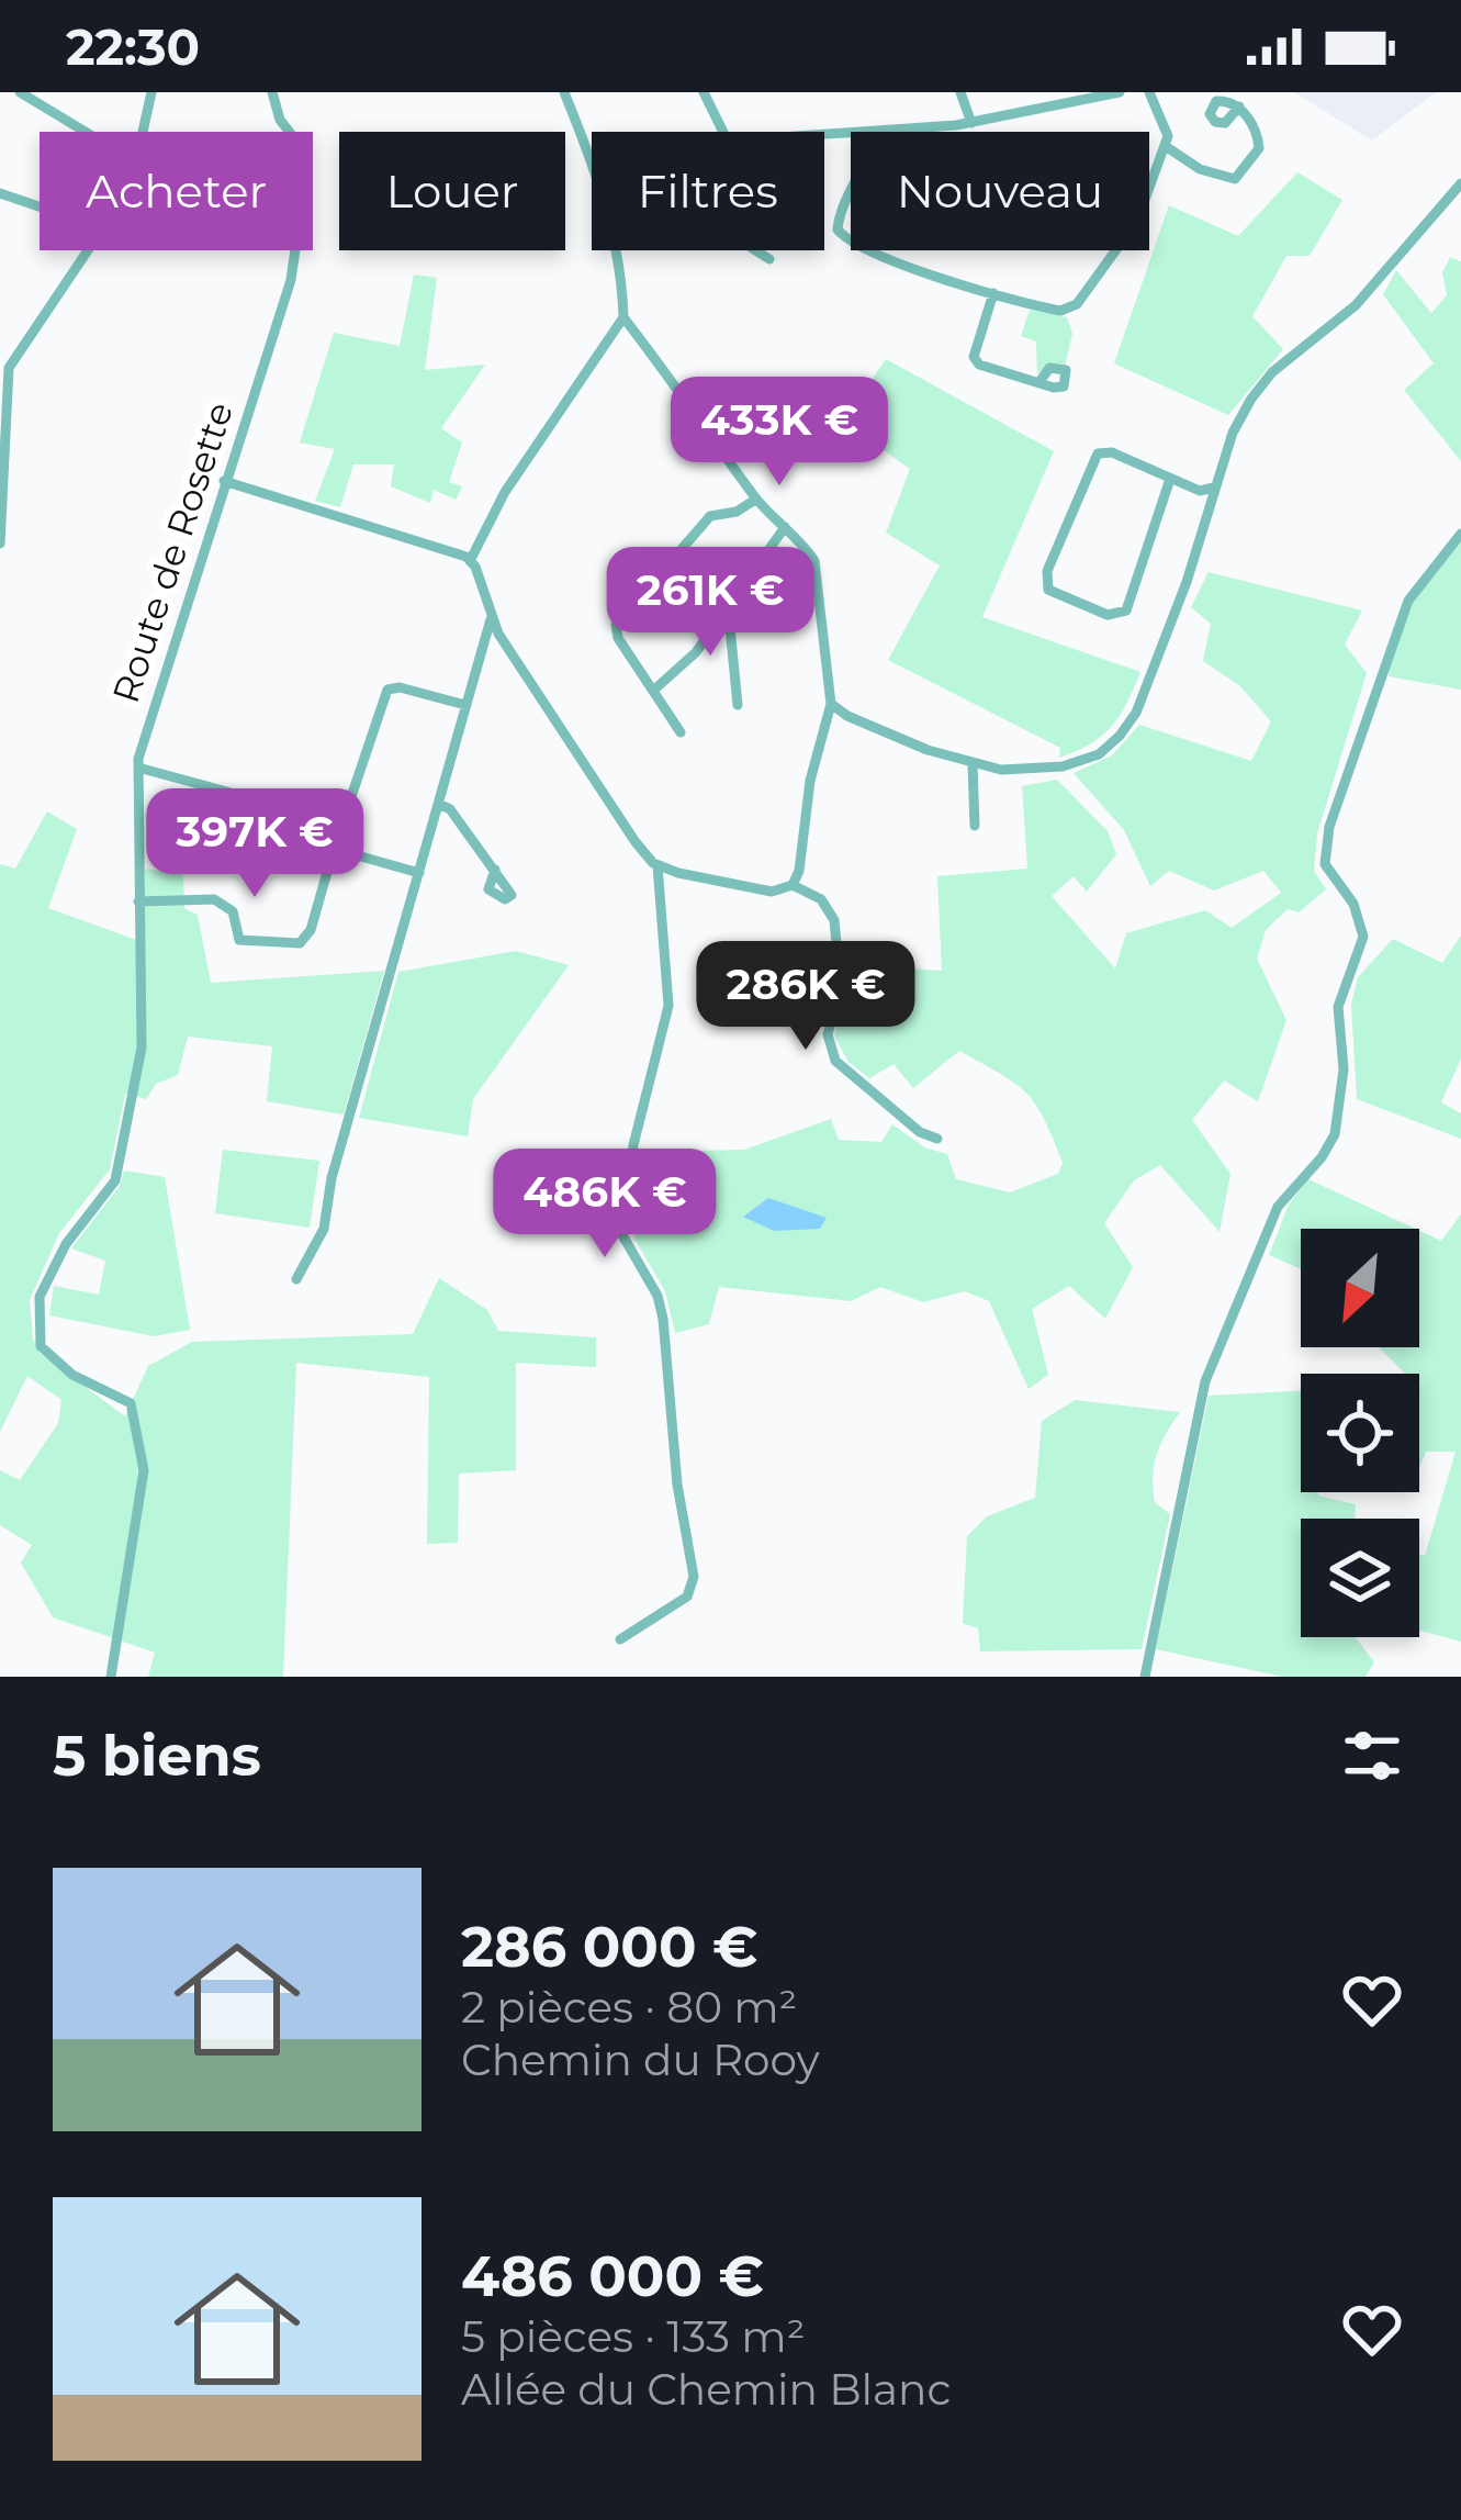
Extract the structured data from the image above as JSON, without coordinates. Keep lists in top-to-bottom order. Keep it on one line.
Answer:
{"streets":{"street":["Route de Rosette"]},"north":"bottom left","page":{"status":"22:30","chip":["Acheter","Louer","Filtres","Nouveau"],"price":["433K €","261K €","397K €","286K €","486K €"],"heading":"5 biens","list":[{"name":"286 000 €","note":"2 pièces · 80 m² · Chemin du Rooy"},{"name":"486 000 €","note":"5 pièces · 133 m² · Allée du Chemin Blanc"}]}}
